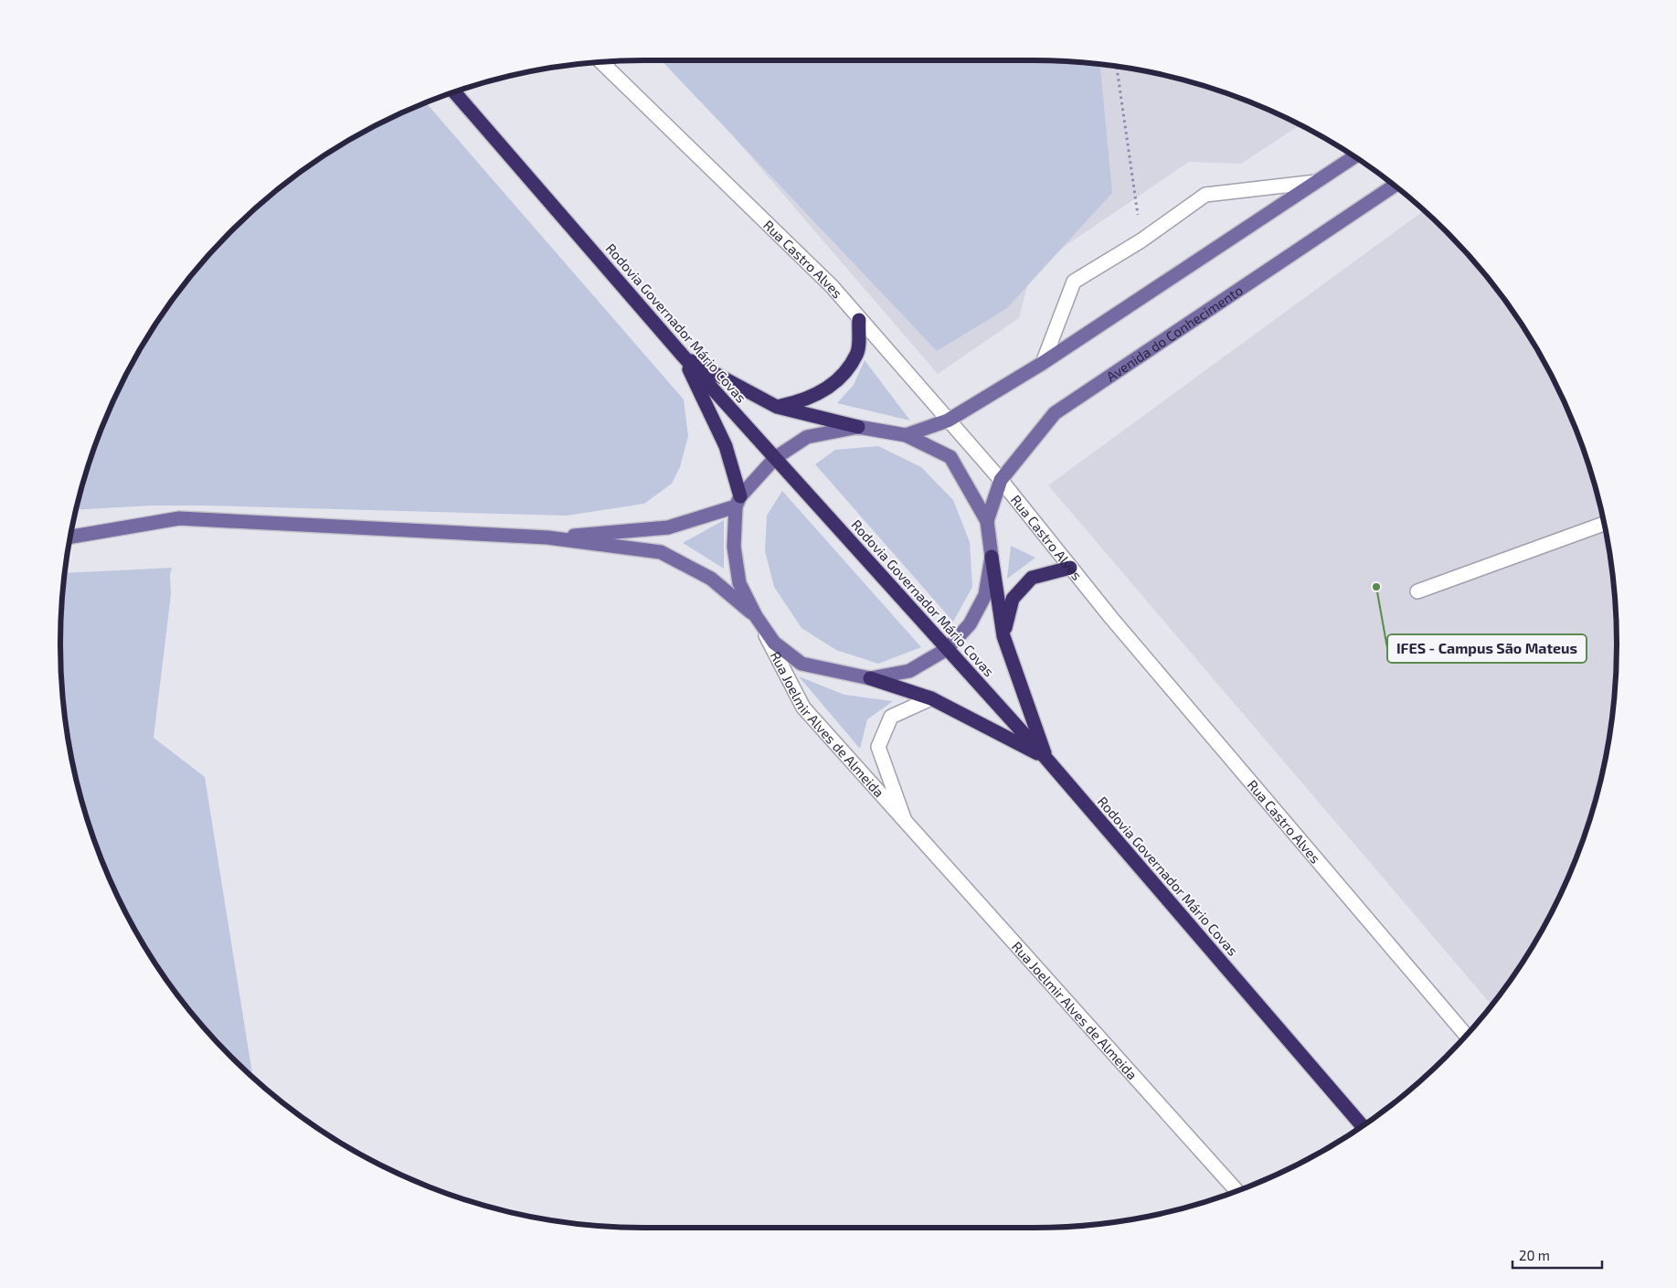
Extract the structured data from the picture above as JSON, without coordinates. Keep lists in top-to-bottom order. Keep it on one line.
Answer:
{"streets":{"highway":["Rodovia Governador Mário Covas"],"main road":["Avenida do Conhecimento"],"street":["Rua Castro Alves","Rua Joelmir Alves de Almeida"]},"crossings":[["Rua Castro Alves","Avenida do Conhecimento"]],"places":["IFES - Campus São Mateus"],"scale_bar":"20 m"}
